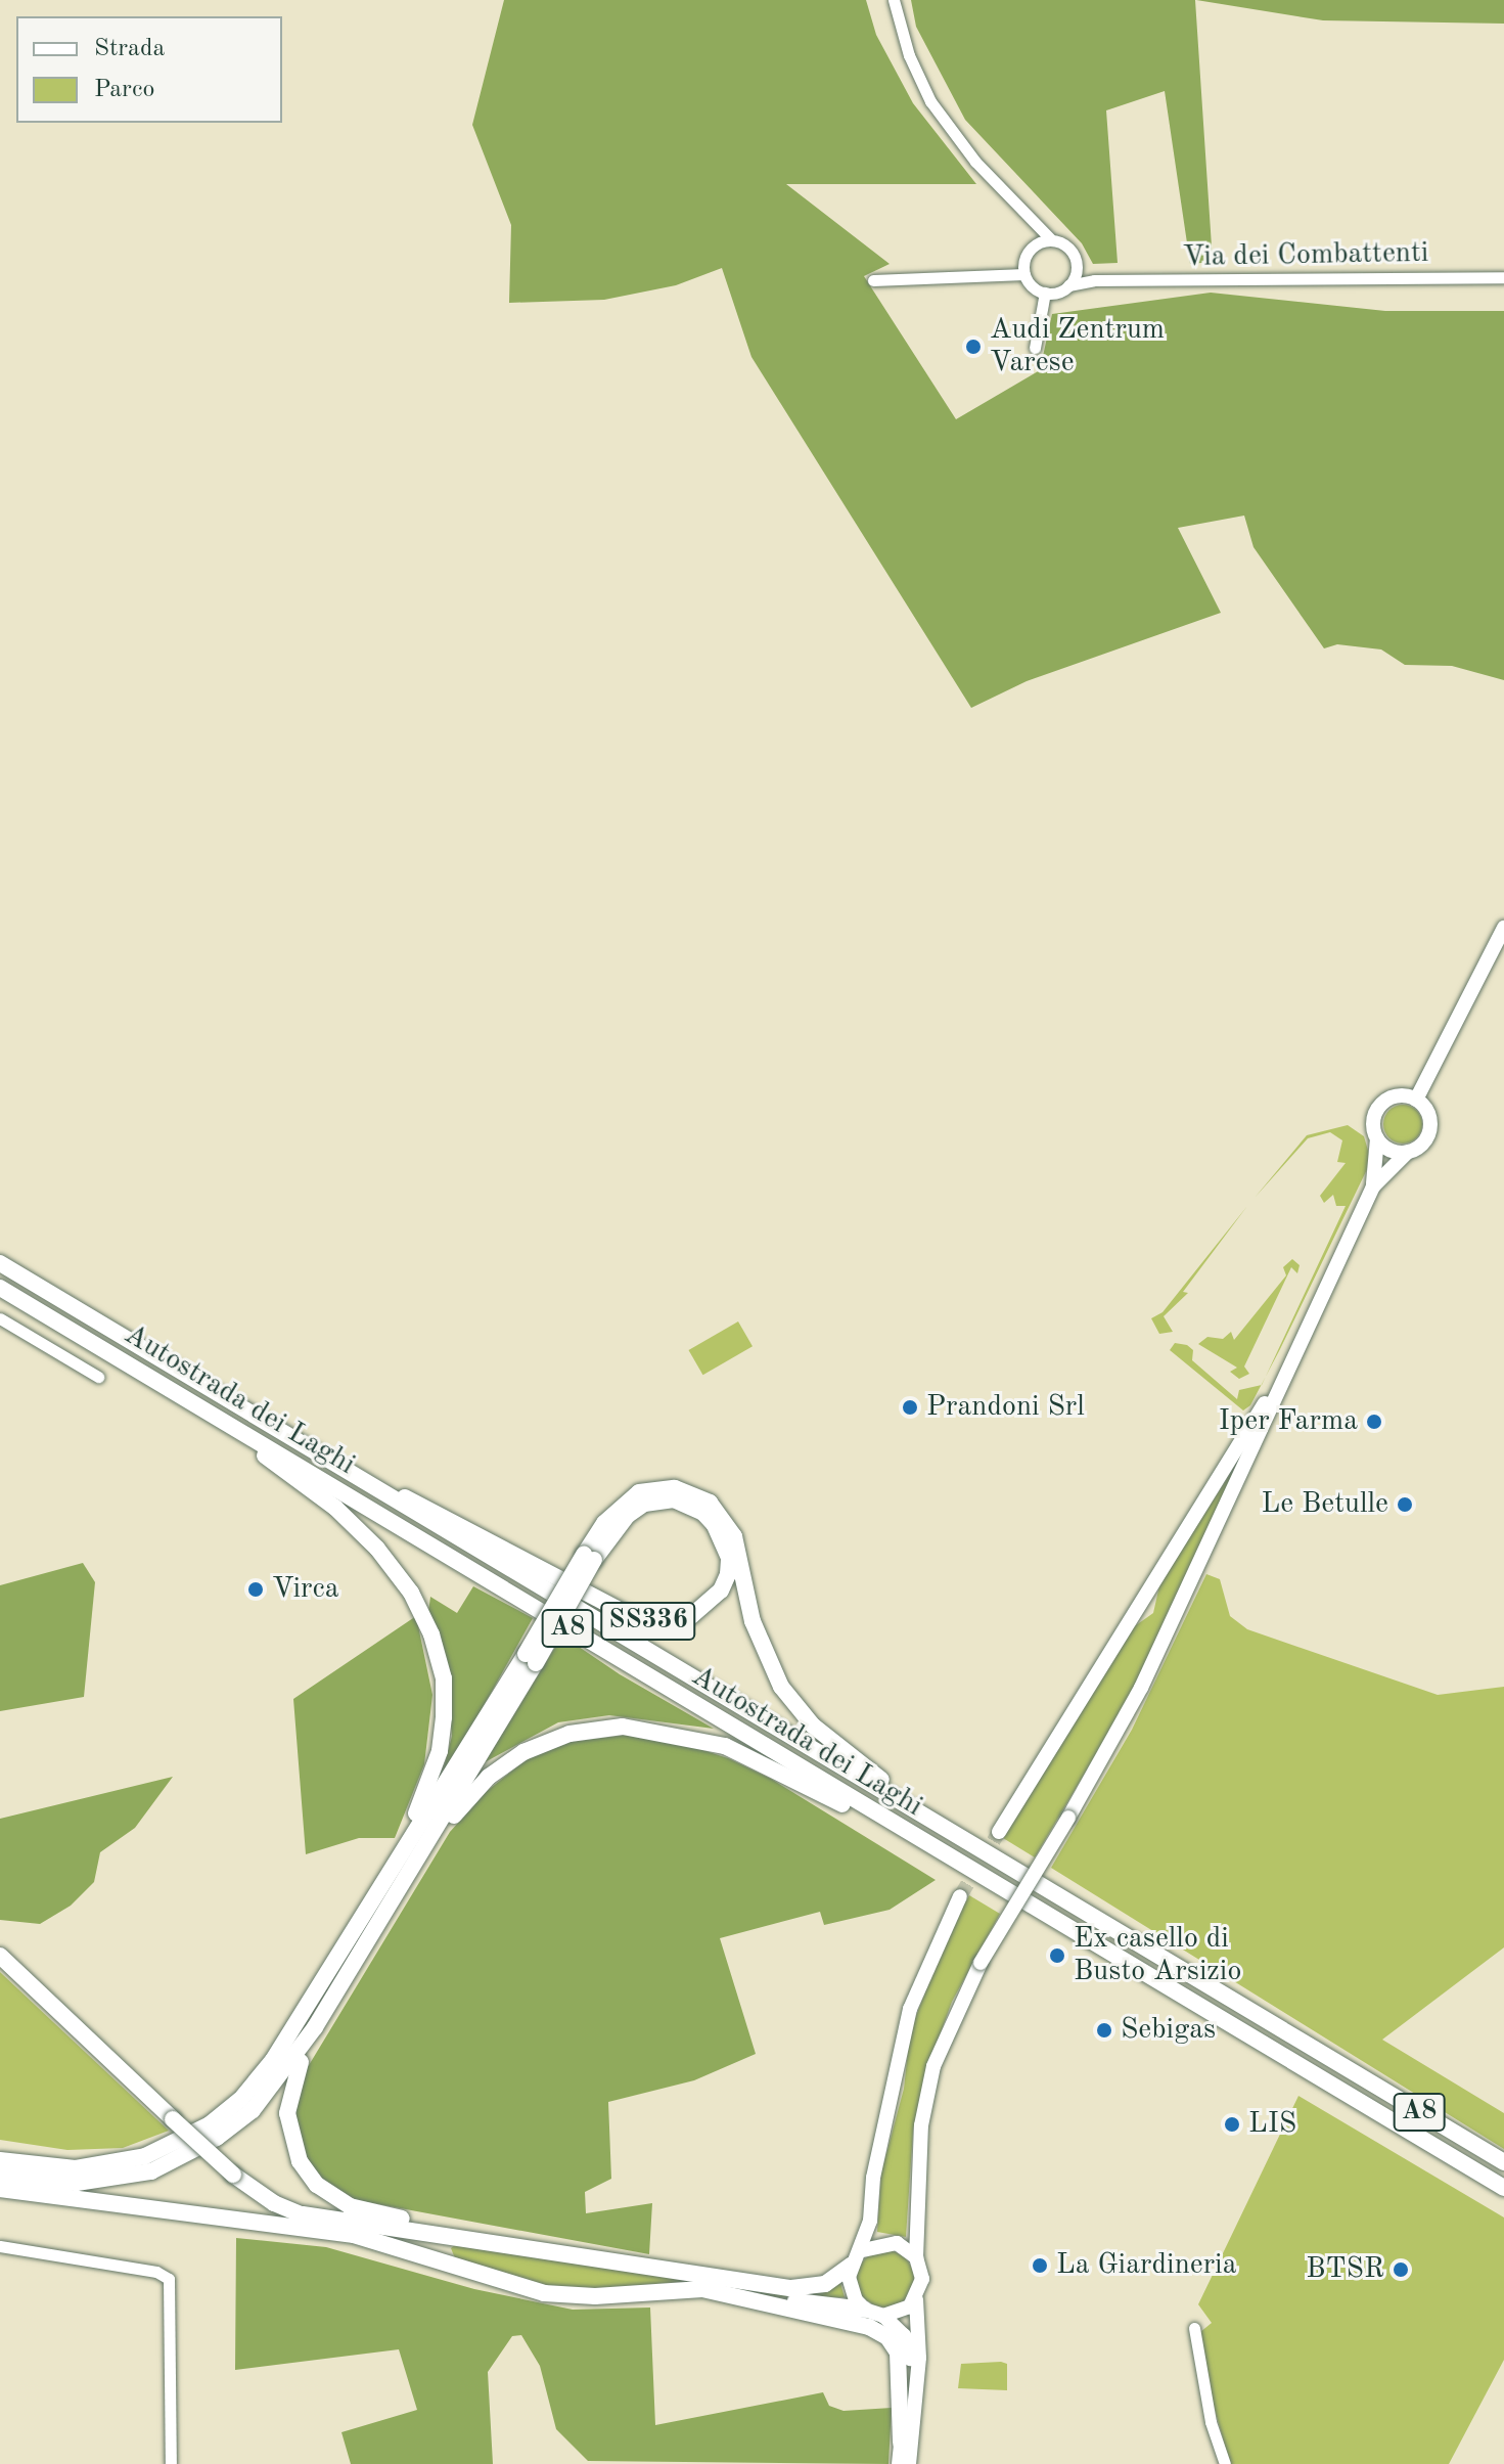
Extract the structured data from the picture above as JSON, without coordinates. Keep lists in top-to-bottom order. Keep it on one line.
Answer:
{"streets":{"highway":["Autostrada dei Laghi","SS336","A8"],"street":["Via dei Combattenti"]},"crossings":[["Autostrada dei Laghi","SS336"]],"places":["Audi Zentrum Varese","Prandoni Srl","Iper Farma","Le Betulle","Virca","Ex casello di Busto Arsizio","Sebigas","LIS","La Giardineria","BTSR"],"legend":["Strada","Parco"]}
